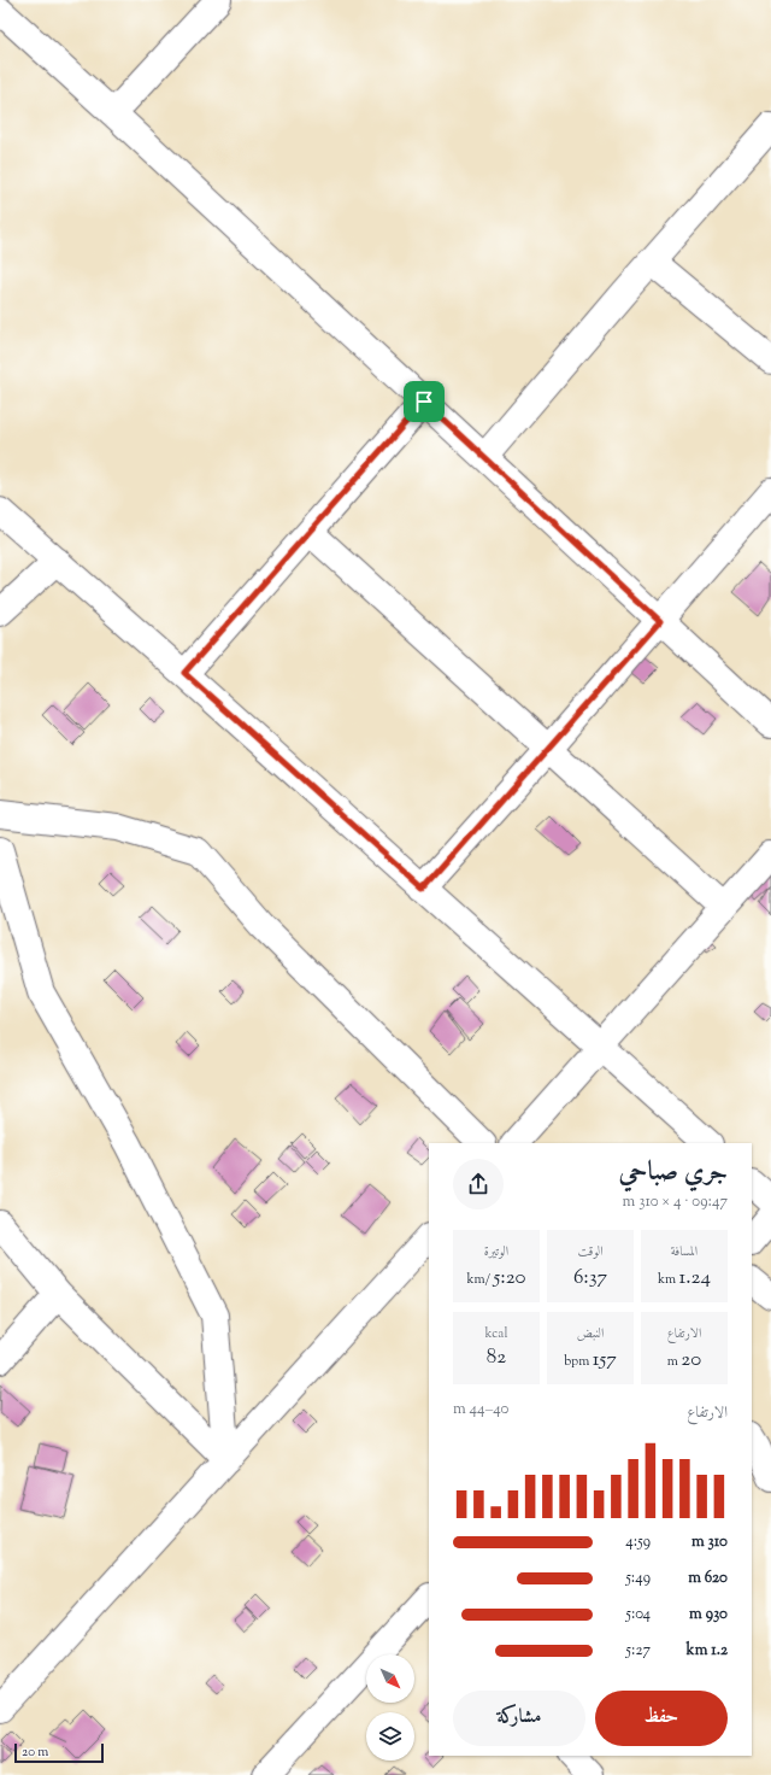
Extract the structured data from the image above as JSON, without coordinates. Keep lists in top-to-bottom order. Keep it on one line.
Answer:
{"scale_bar":"20 m","north":"bottom right","page":{"heading":["جري صباحي","09:47 · 4 × 310 m"],"stats":[["المسافة","1.24 km"],["الوقت","6:37"],["الوتيرة","5:20 /km"],["الارتفاع","20 m"],["النبض","157 bpm"],["kcal","82"]],"chart":["الارتفاع","40–44 m"],"list":[{"name":"310 m","note":"4:59"},{"name":"620 m","note":"5:49"},{"name":"930 m","note":"5:04"},{"name":"1.2 km","note":"5:27"}],"buttons":["حفظ","مشاركة"],"scale":"20 m"}}
